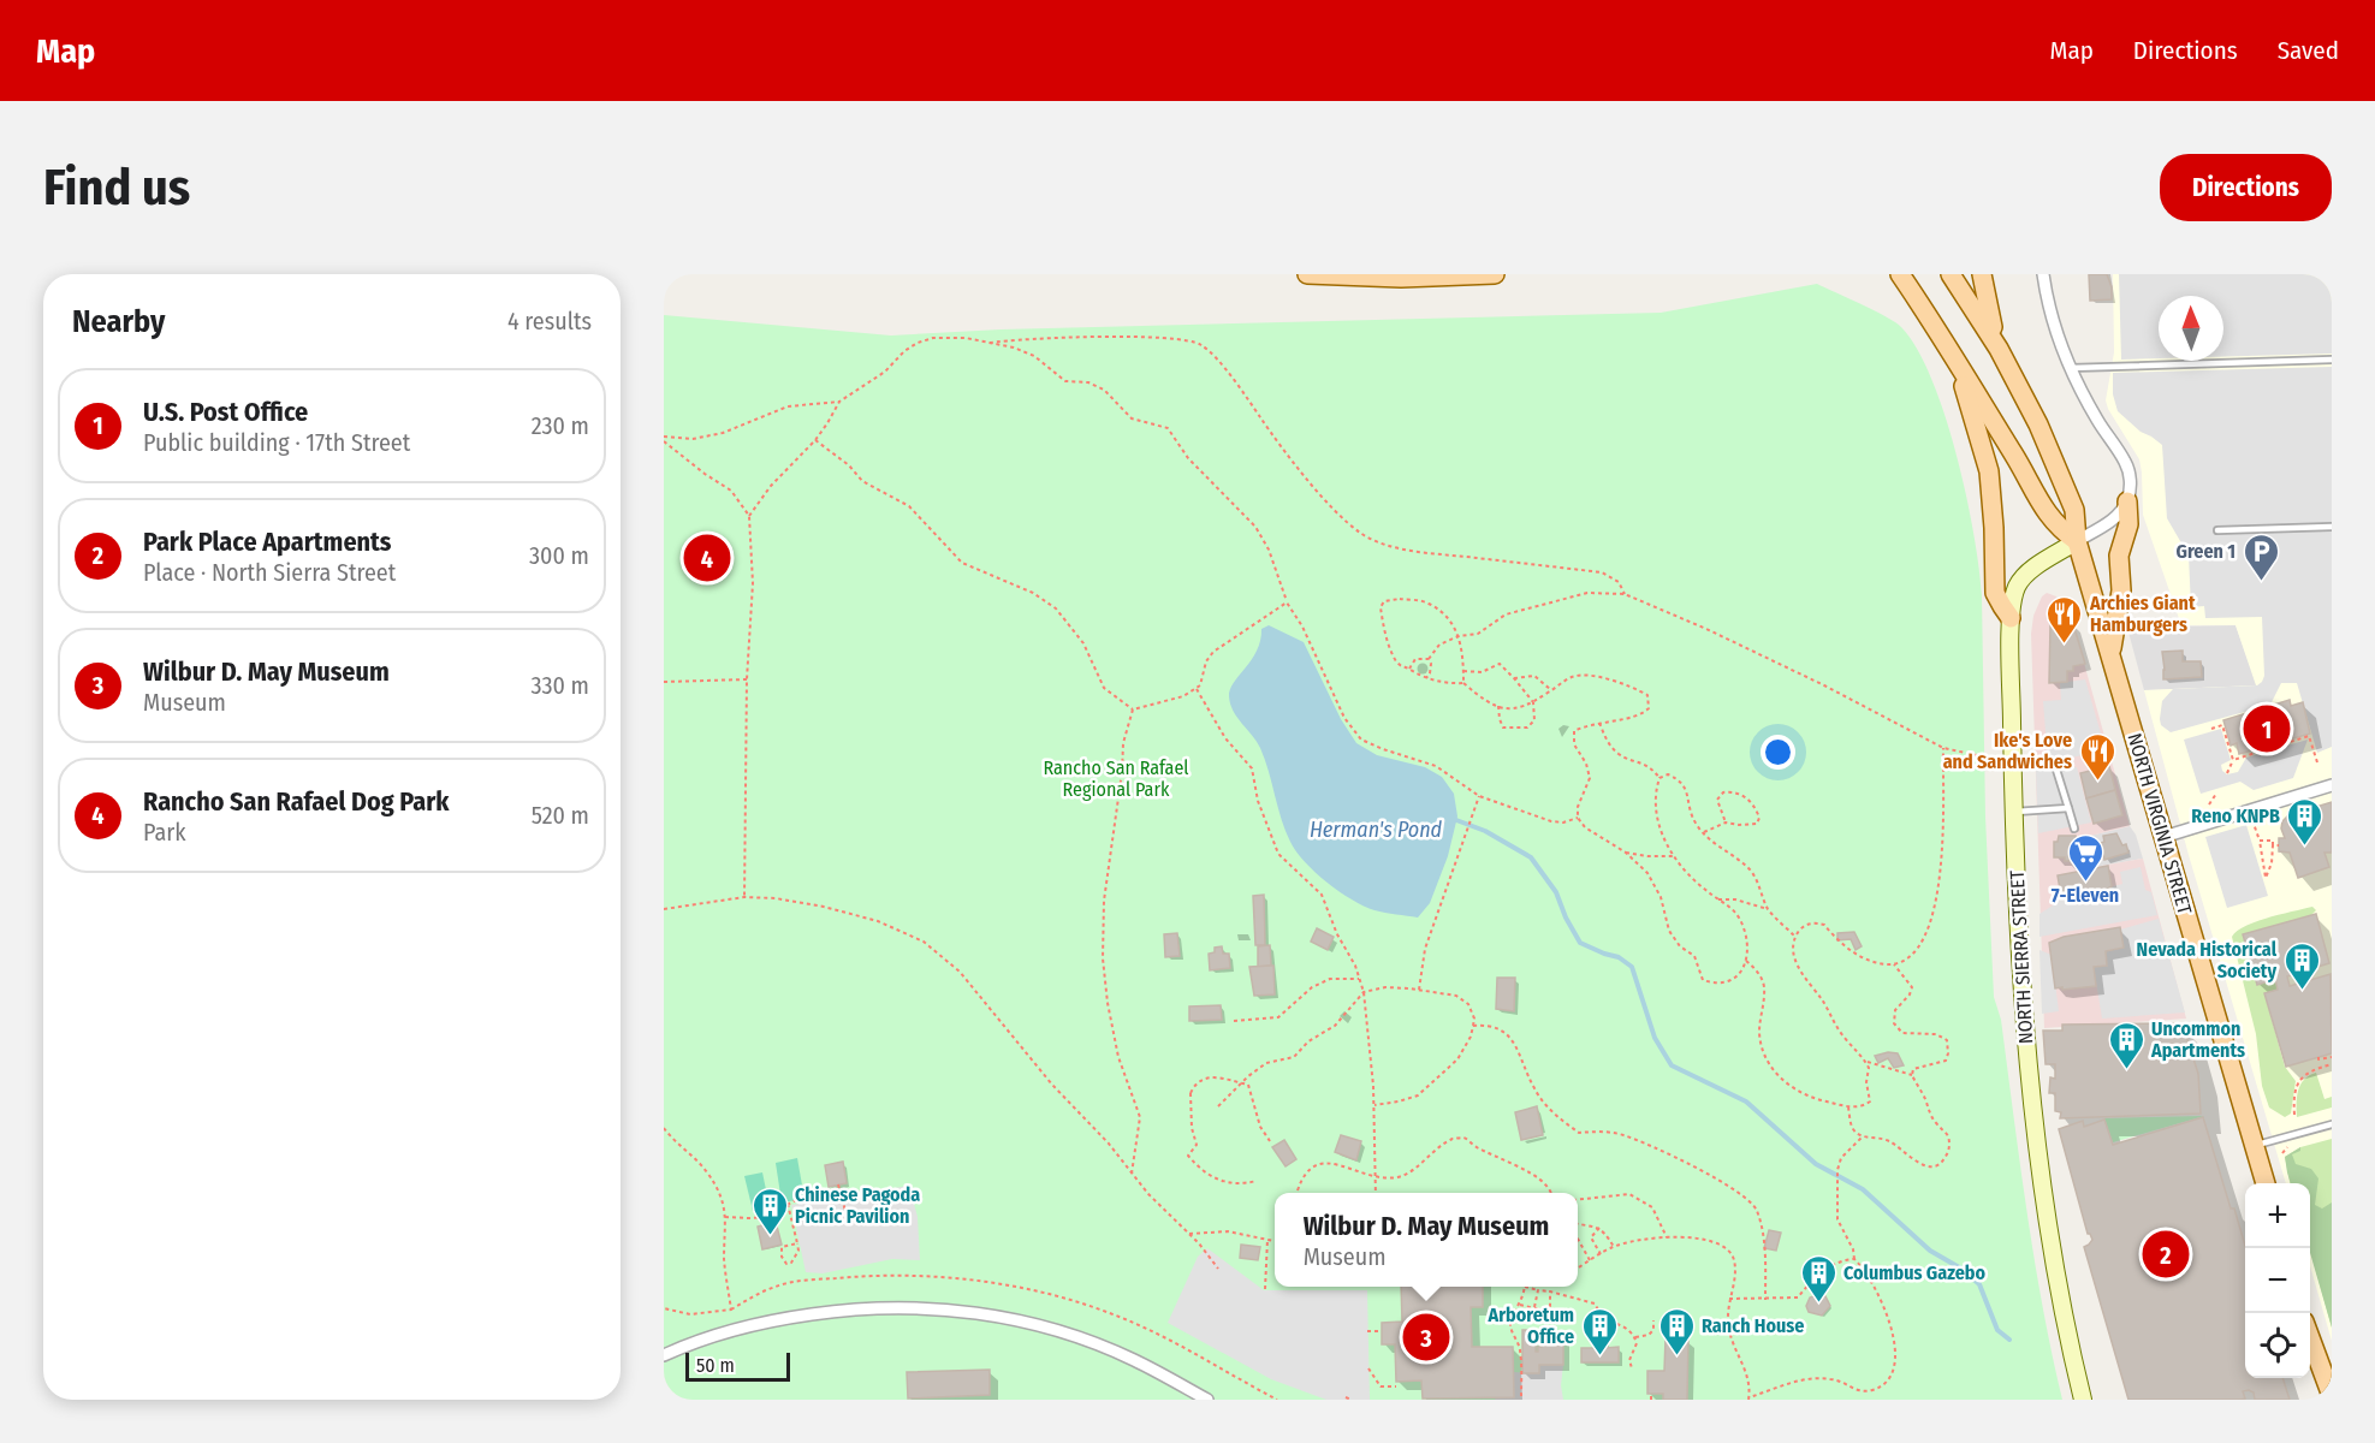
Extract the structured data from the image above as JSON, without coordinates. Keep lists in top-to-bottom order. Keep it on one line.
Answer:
{"streets":{"main road":["NORTH VIRGINIA STREET","NORTH SIERRA STREET"]},"crossings":[["NORTH VIRGINIA STREET","NORTH SIERRA STREET"]],"water":["Herman's Pond"],"parks":["Rancho San Rafael Regional Park"],"places":{"parking":["Green 1"],"restaurant":["Archies Giant Hamburgers","Ike's Love and Sandwiches"],"building":["Reno KNPB","Nevada Historical Society","Uncommon Apartments","Chinese Pagoda Picnic Pavilion","Columbus Gazebo","Arboretum Office","Ranch House"],"supermarket":["7-Eleven"]},"scale_bar":"50 m","north":"top","page":{"header":"Map","nav":["Map","Directions","Saved"],"buttons":"Directions","title":"Find us","heading":["Nearby","4 results"],"list":[{"mark":"1","name":"U.S. Post Office","note":"Public building · 17th Street","value":"230 m"},{"mark":"2","name":"Park Place Apartments","note":"Place · North Sierra Street","value":"300 m"},{"mark":"3","name":"Wilbur D. May Museum","note":"Museum","value":"330 m"},{"mark":"4","name":"Rancho San Rafael Dog Park","note":"Park","value":"520 m"}],"pins":["4","1","2","3"],"map_buttons":["+","−"],"popup":["Wilbur D. May Museum","Museum"],"scale":"50 m"}}
